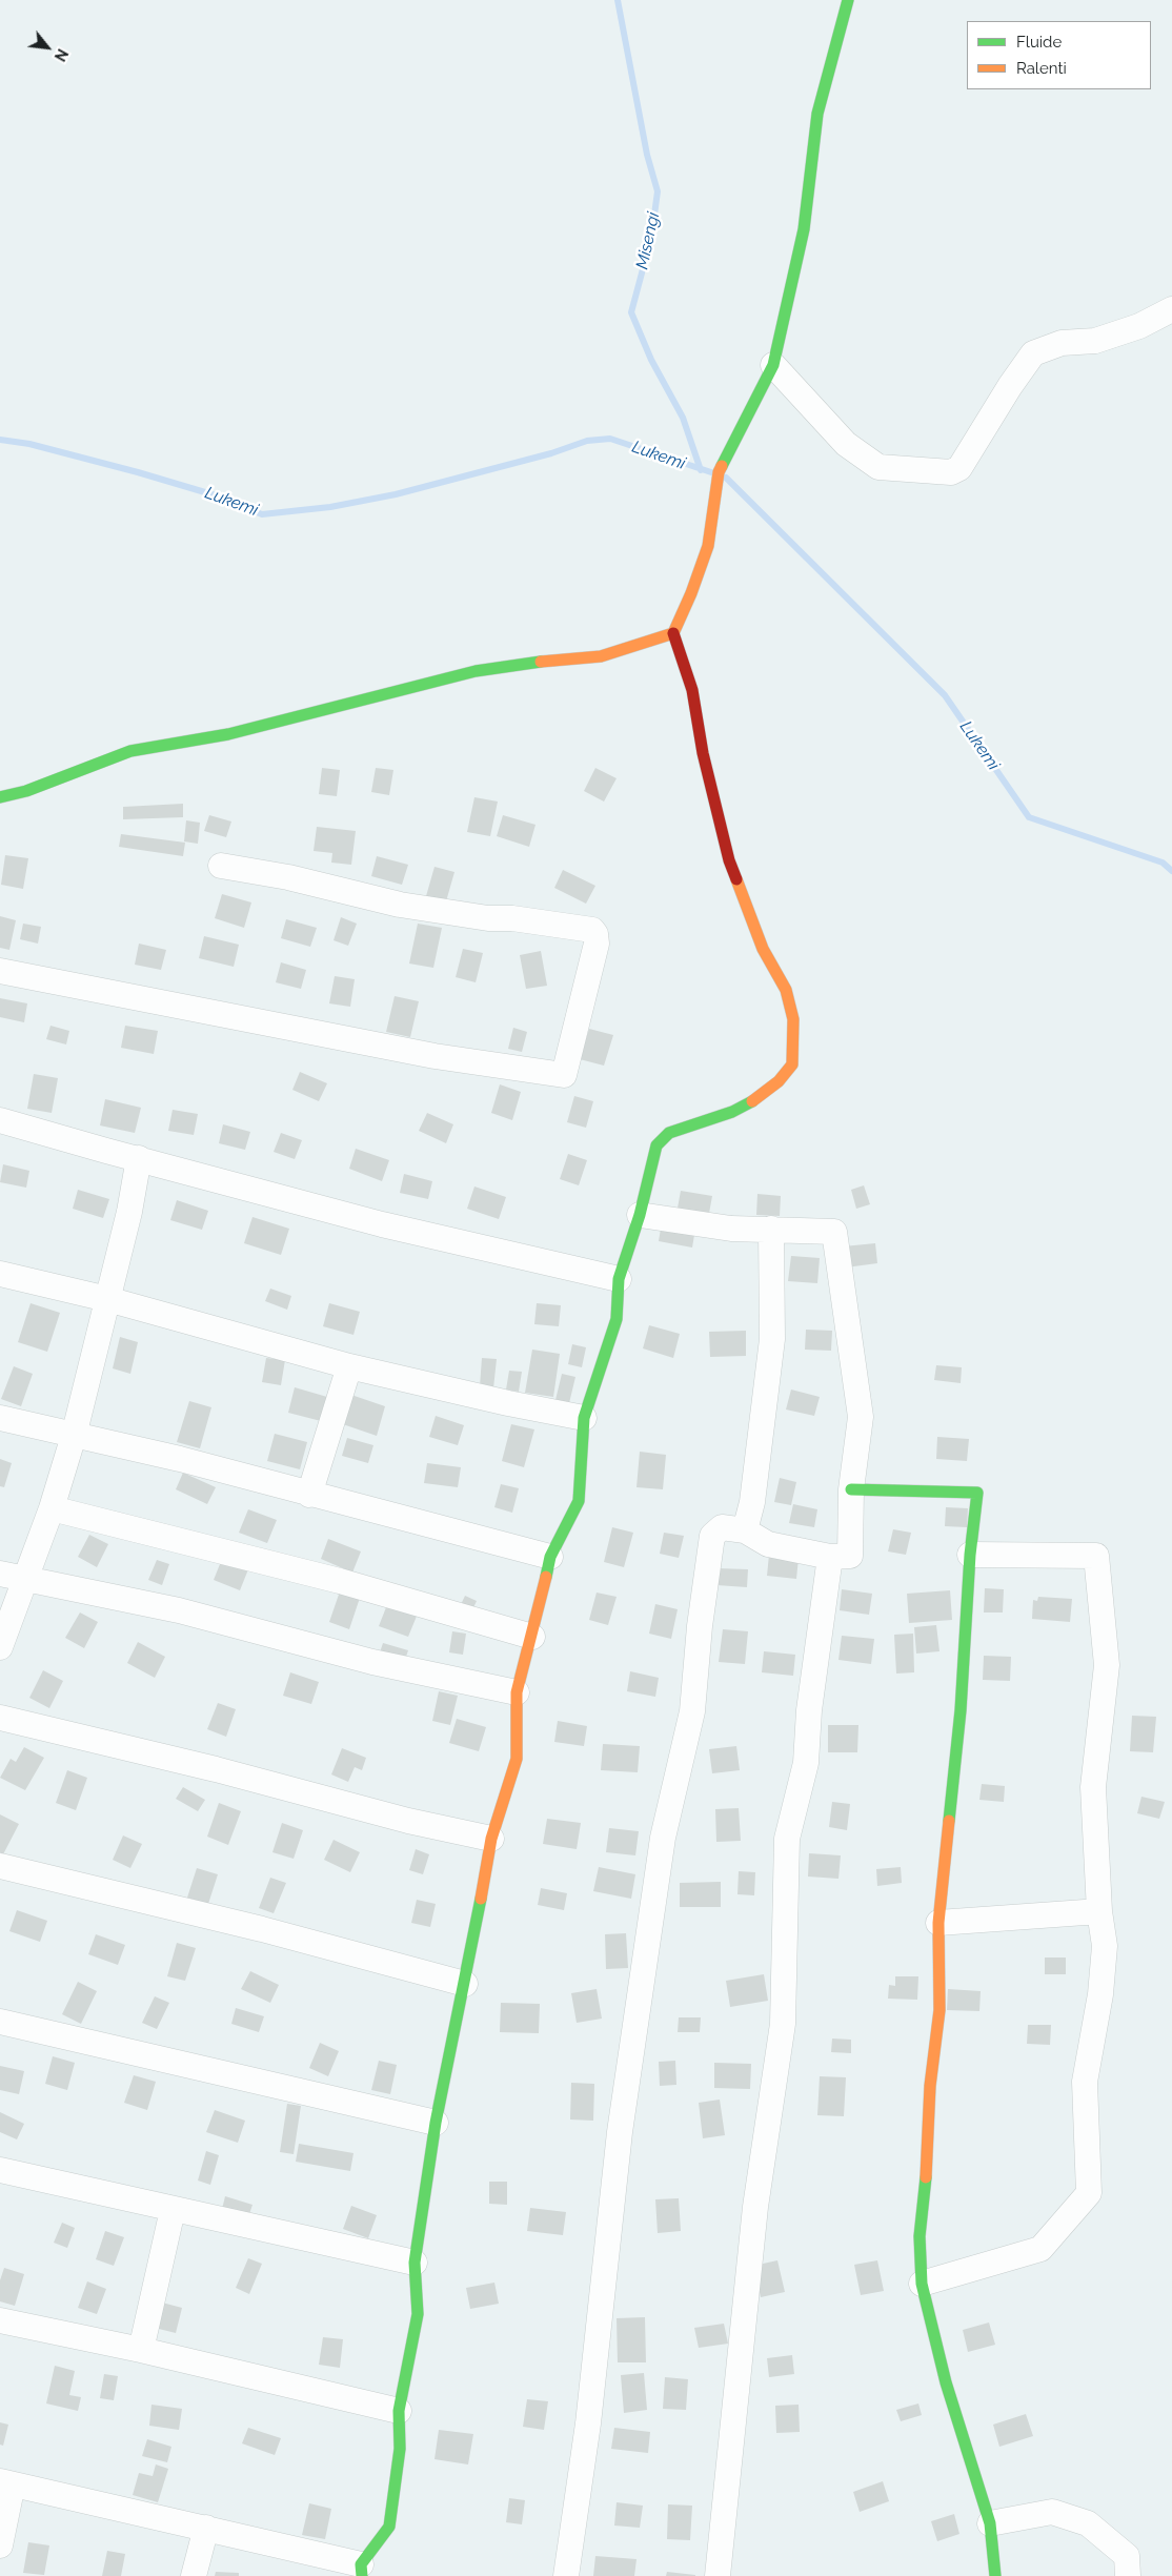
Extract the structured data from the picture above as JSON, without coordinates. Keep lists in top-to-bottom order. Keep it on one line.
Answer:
{"water":["Misengi","Lukemi"],"legend":["Fluide","Ralenti"],"north":"bottom right"}
